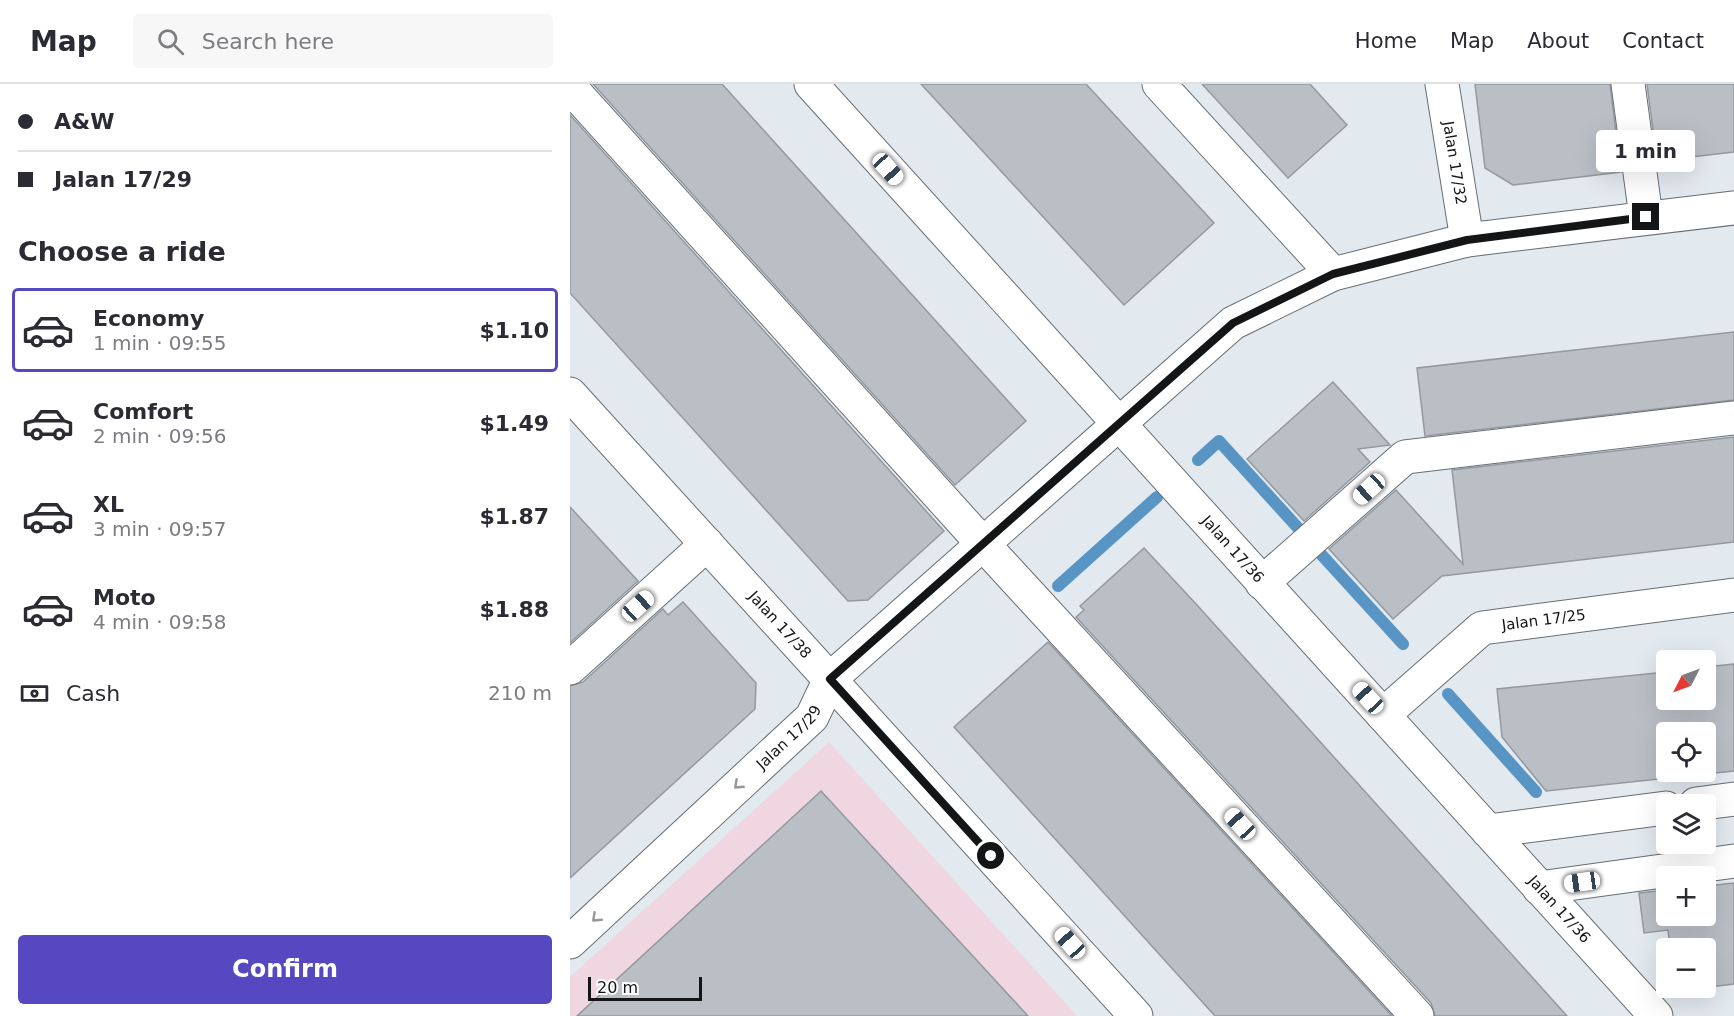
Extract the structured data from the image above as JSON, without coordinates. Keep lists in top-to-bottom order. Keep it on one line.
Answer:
{"streets":{"street":["Jalan 17/32","Jalan 17/36","Jalan 17/25","Jalan 17/38","Jalan 17/29"]},"crossings":[["Jalan 17/32","Jalan 17/29"],["Jalan 17/36","Jalan 17/25"],["Jalan 17/36","Jalan 17/29"],["Jalan 17/38","Jalan 17/29"]],"scale_bar":"20 m","north":"bottom left","page":{"header":"Map","search":"Search here","nav":["Home","Map","About","Contact"],"banner":["A&W","Jalan 17/29"],"bubble":"1 min","heading":"Choose a ride","list":[{"name":"Economy","note":"1 min · 09:55","value":"$1.10"},{"name":"Comfort","note":"2 min · 09:56","value":"$1.49"},{"name":"XL","note":"3 min · 09:57","value":"$1.87"},{"name":"Moto","note":"4 min · 09:58","value":"$1.88"}],"map_buttons":["+","−"],"pay":["Cash","210 m"],"buttons":"Confirm","scale":"20 m"}}
